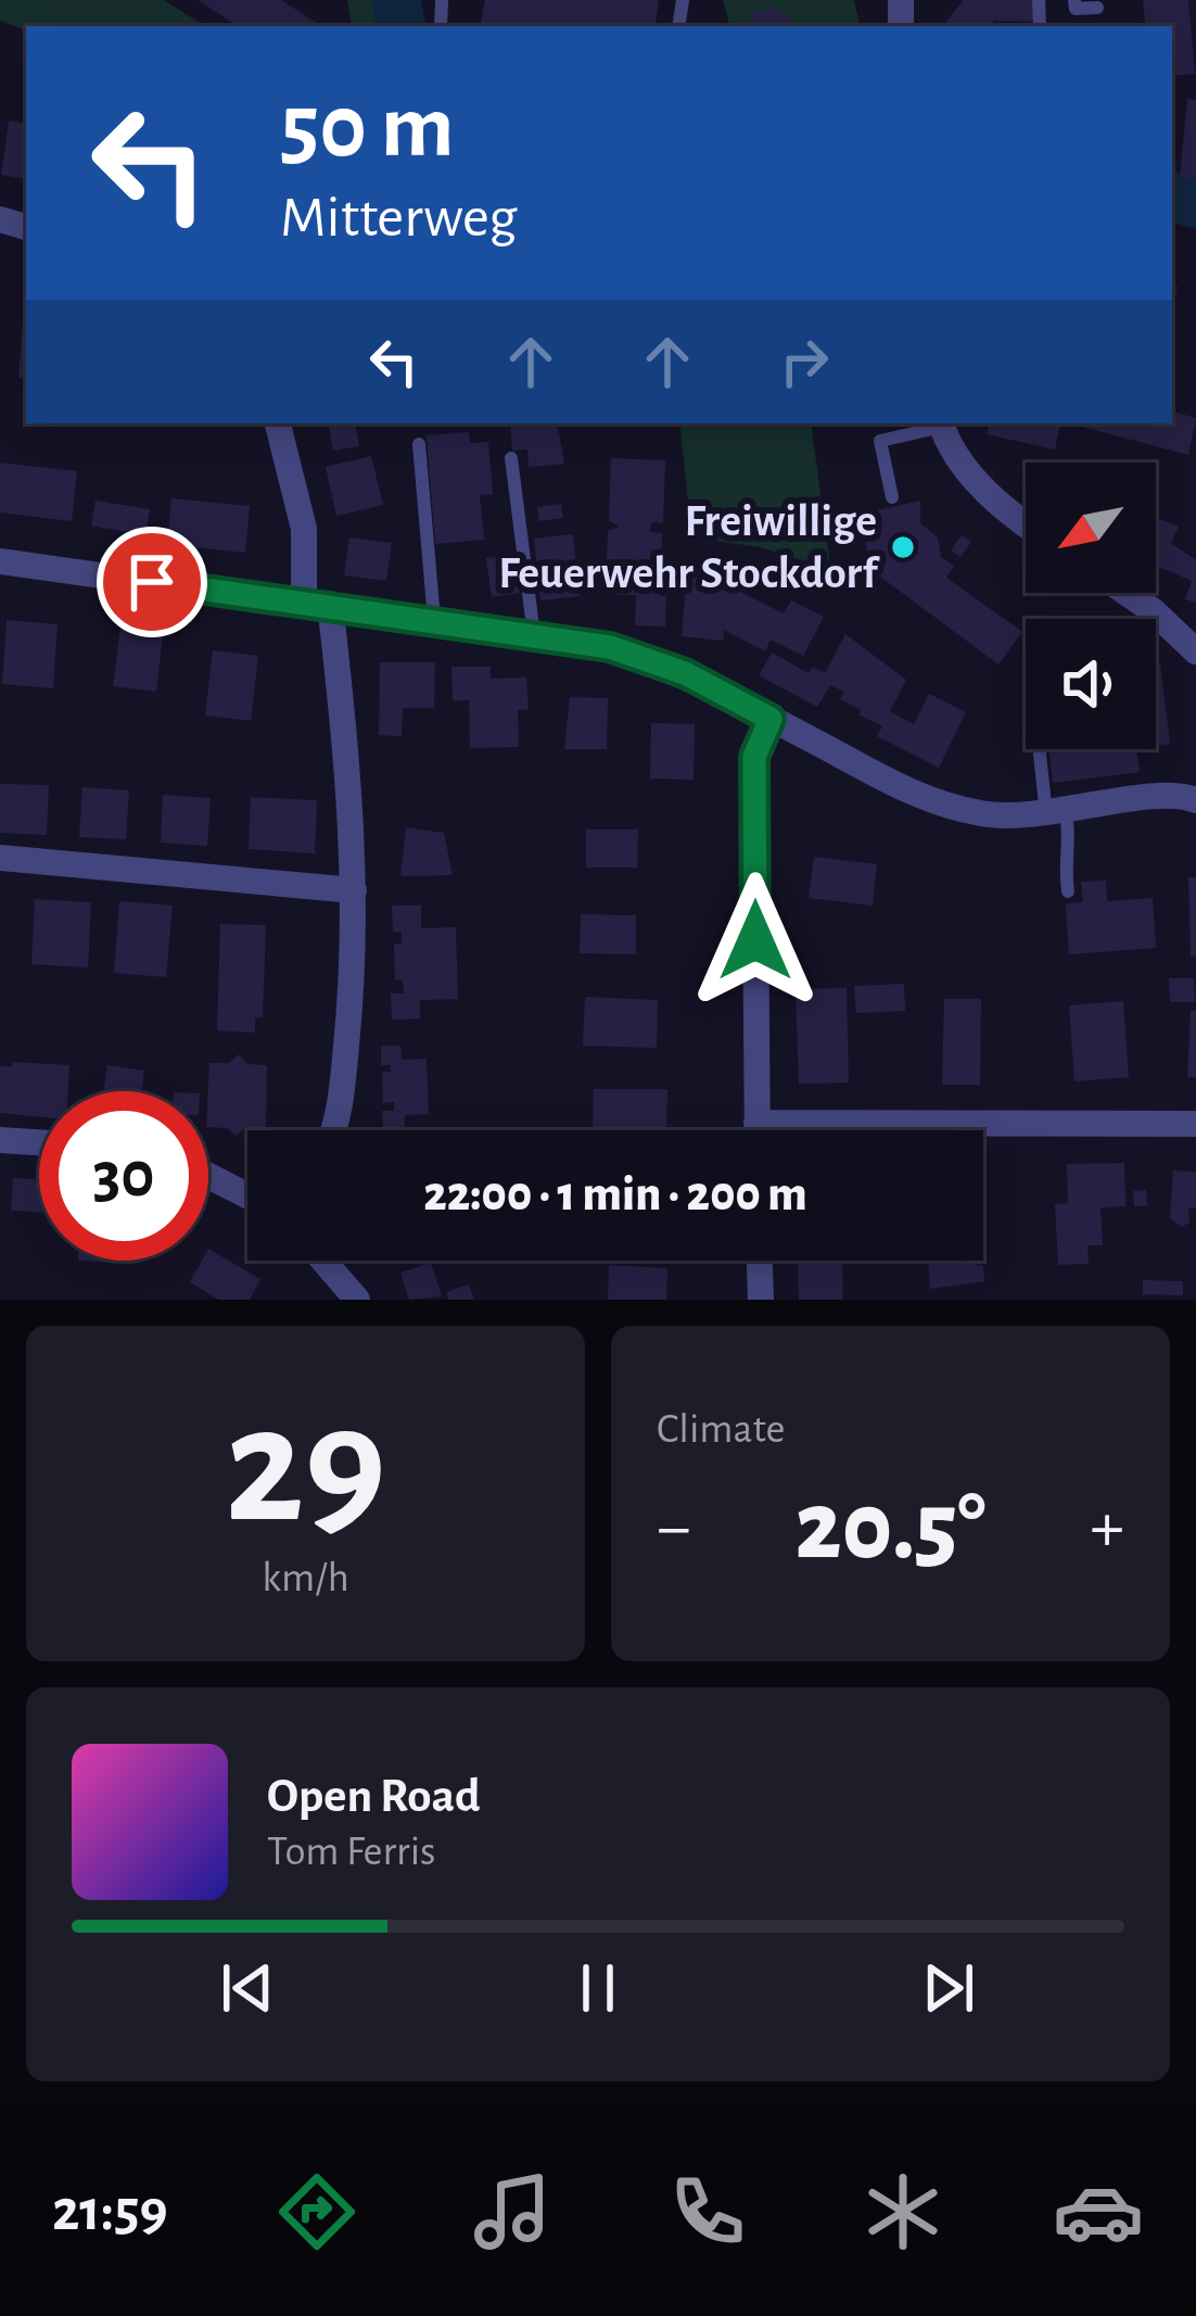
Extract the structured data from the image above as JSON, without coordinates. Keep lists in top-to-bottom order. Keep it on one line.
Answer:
{"places":["Freiwillige Feuerwehr Stockdorf"],"north":"bottom left","page":{"turn":["50 m","Mitterweg"],"limit":"30","trip":"22:00 · 1 min · 200 m","tile":[["29","km/h"],"Climate"],"heat":["−","20.5°","+"],"song":["Open Road","Tom Ferris"],"tabs":"21:59"}}
